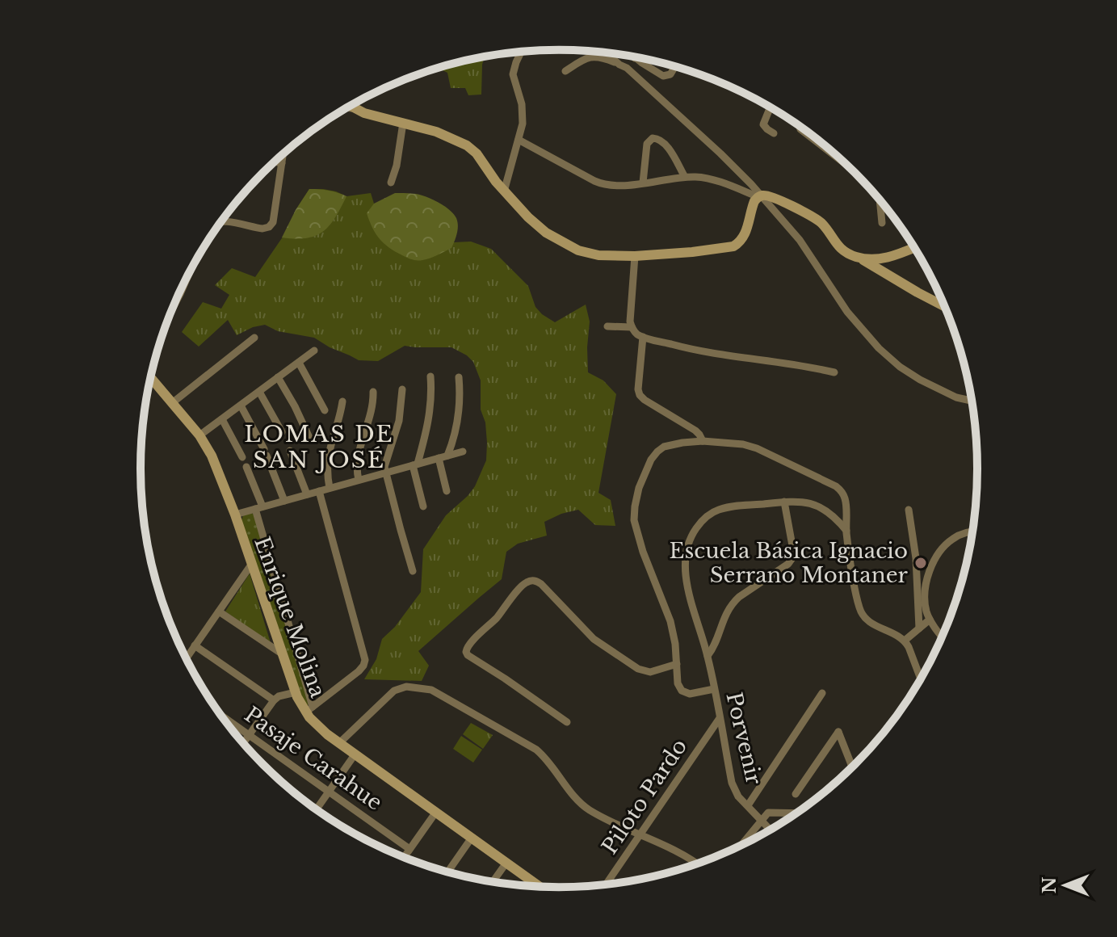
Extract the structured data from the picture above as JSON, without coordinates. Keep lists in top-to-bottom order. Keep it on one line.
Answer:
{"streets":{"main road":["Enrique Molina"],"street":["Porvenir","Pasaje Carahue","Piloto Pardo"]},"crossings":[["Porvenir","Piloto Pardo"]],"districts":["LOMAS DE SAN JOSÉ"],"places":["Escuela Básica Ignacio Serrano Montaner"],"north":"left"}
